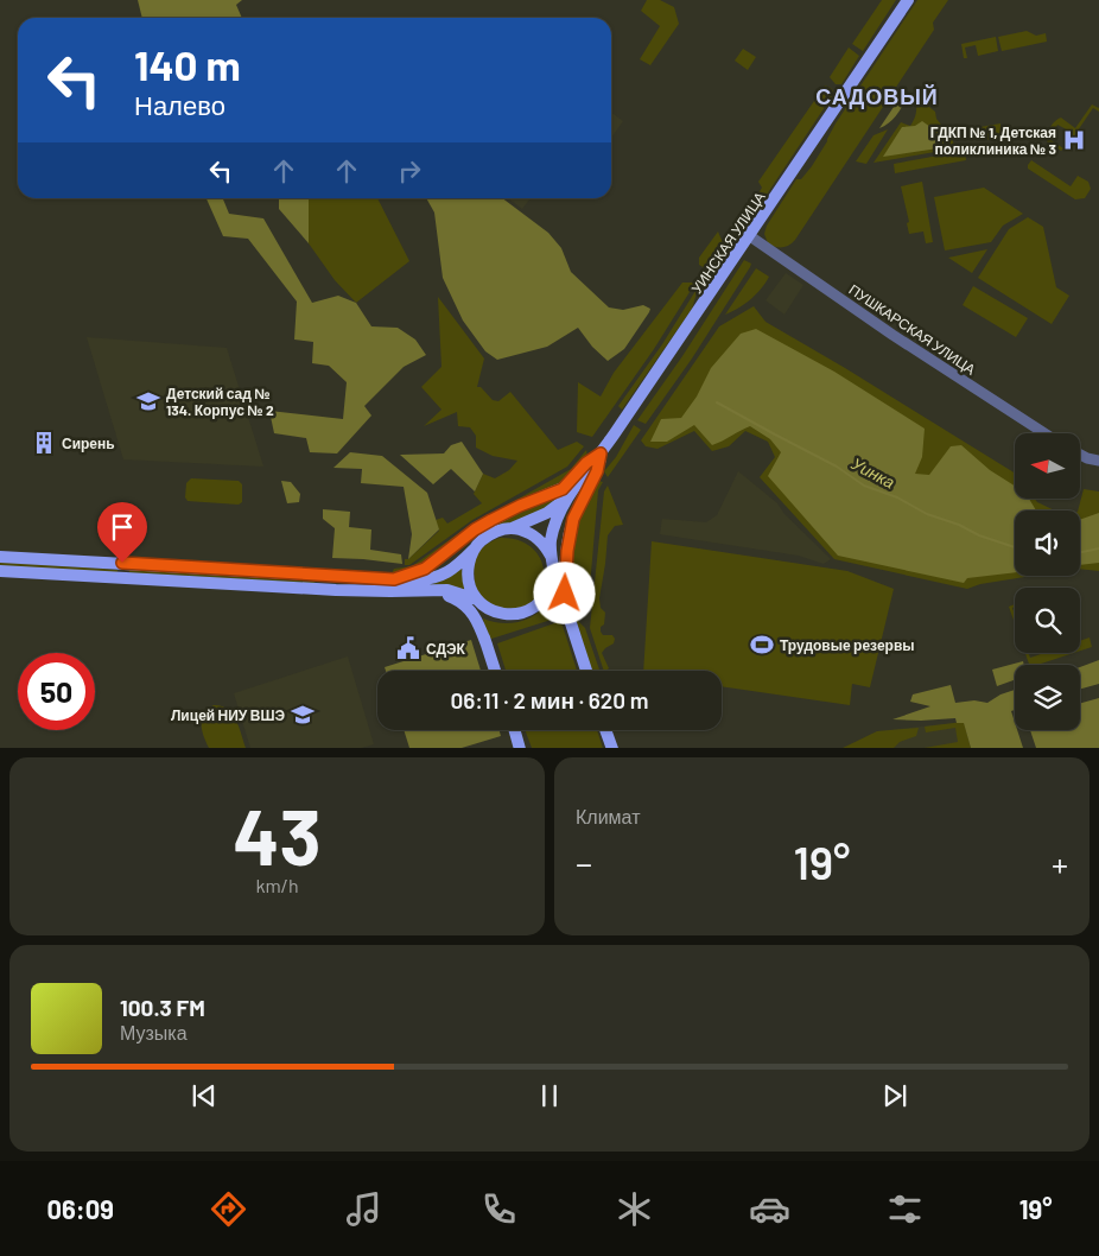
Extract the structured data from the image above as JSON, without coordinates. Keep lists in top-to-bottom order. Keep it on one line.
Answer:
{"streets":{"main road":["УИНСКАЯ УЛИЦА"],"street":["ПУШКАРСКАЯ УЛИЦА"]},"crossings":[["УИНСКАЯ УЛИЦА","ПУШКАРСКАЯ УЛИЦА"]],"districts":["САДОВЫЙ"],"water":["Уинка"],"places":{"hospital":["ГДКП № 1, Детская поликлиника № 3"],"school or university":["Детский сад № 134. Корпус № 2","Лицей НИУ ВШЭ"],"building":["Сирень"],"sports":["Трудовые резервы"],"public building":["СДЭК"]},"north":"left","page":{"turn":["140 m","Налево"],"limit":"50","trip":"06:11 · 2 мин · 620 m","tile":[["43","km/h"],"Климат"],"heat":["−","19°","+"],"song":["100.3 FM","Музыка"],"tabs":["06:09","19°"]}}
